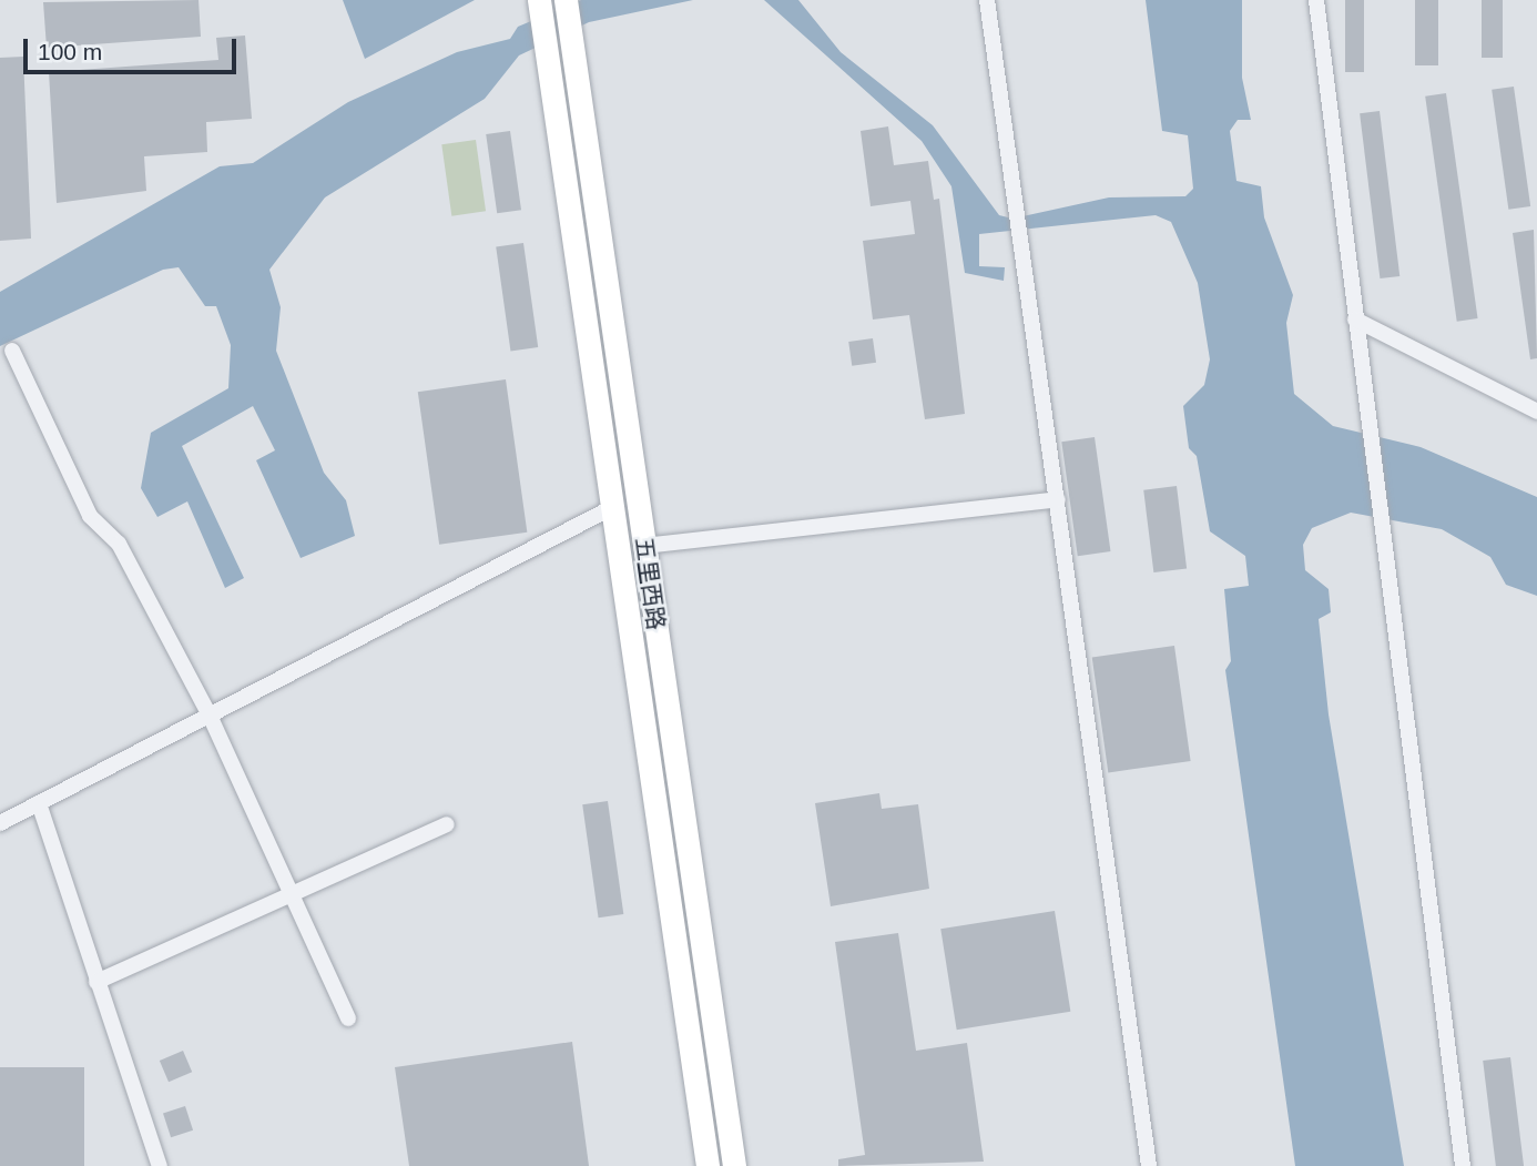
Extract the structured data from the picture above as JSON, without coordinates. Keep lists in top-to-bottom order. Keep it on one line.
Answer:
{"streets":{"main road":["五里西路"]},"scale_bar":"100 m"}
